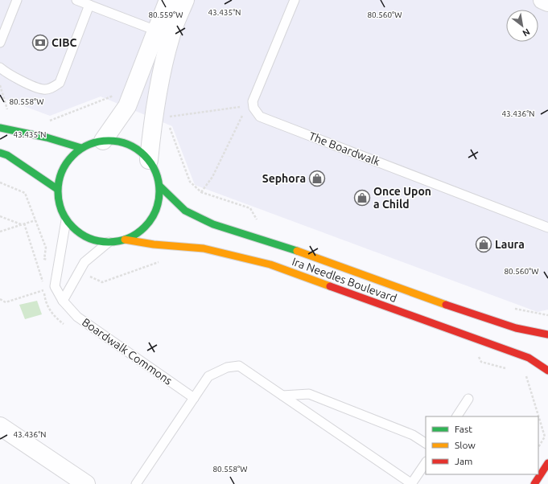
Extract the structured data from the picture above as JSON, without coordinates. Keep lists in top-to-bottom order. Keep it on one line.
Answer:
{"streets":{"main road":["Ira Needles Boulevard"],"lane":["The Boardwalk","Boardwalk Commons"]},"crossings":[["Ira Needles Boulevard","Boardwalk Commons"]],"places":{"bank":["CIBC"],"shop":["Sephora","Once Upon a Child","Laura"]},"legend":["Fast","Slow","Jam"],"north":"bottom right","coordinates":["43.435°N","80.559°W","80.560°W","80.558°W","43.436°N"]}
